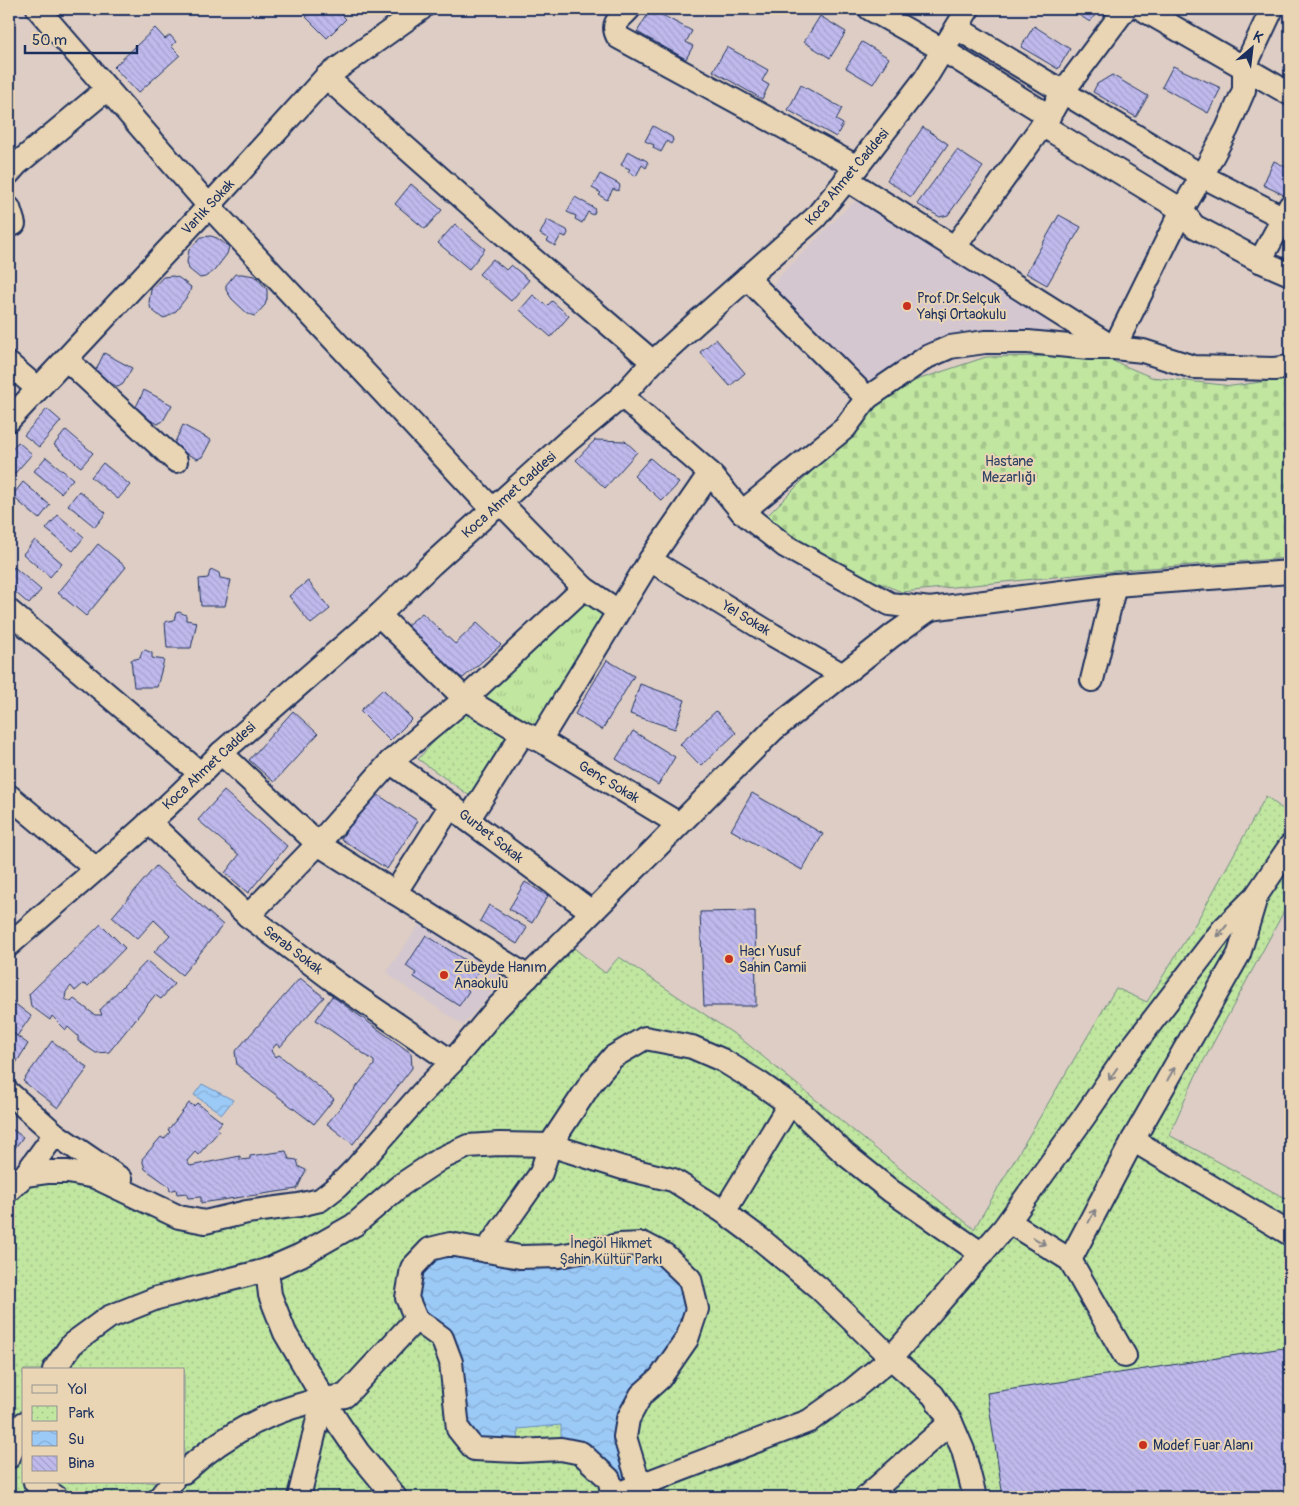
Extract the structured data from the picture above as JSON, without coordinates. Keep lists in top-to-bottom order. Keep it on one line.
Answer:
{"streets":{"street":["Koca Ahmet Caddesi","Varlık Sokak","Yel Sokak","Genç Sokak","Gurbet Sokak","Serab Sokak"]},"crossings":[["Koca Ahmet Caddesi","Genç Sokak"],["Koca Ahmet Caddesi","Serab Sokak"]],"parks":["Hastane Mezarlığı","İnegöl Hikmet Şahin Kültür Parkı"],"places":["Prof.Dr.Selçuk Yahşi Ortaokulu","Hacı Yusuf Sahin Camii","Zübeyde Hanım Anaokulu","Modef Fuar Alanı"],"legend":["Yol","Park","Su","Bina"],"scale_bar":"50 m","north":"top right"}
